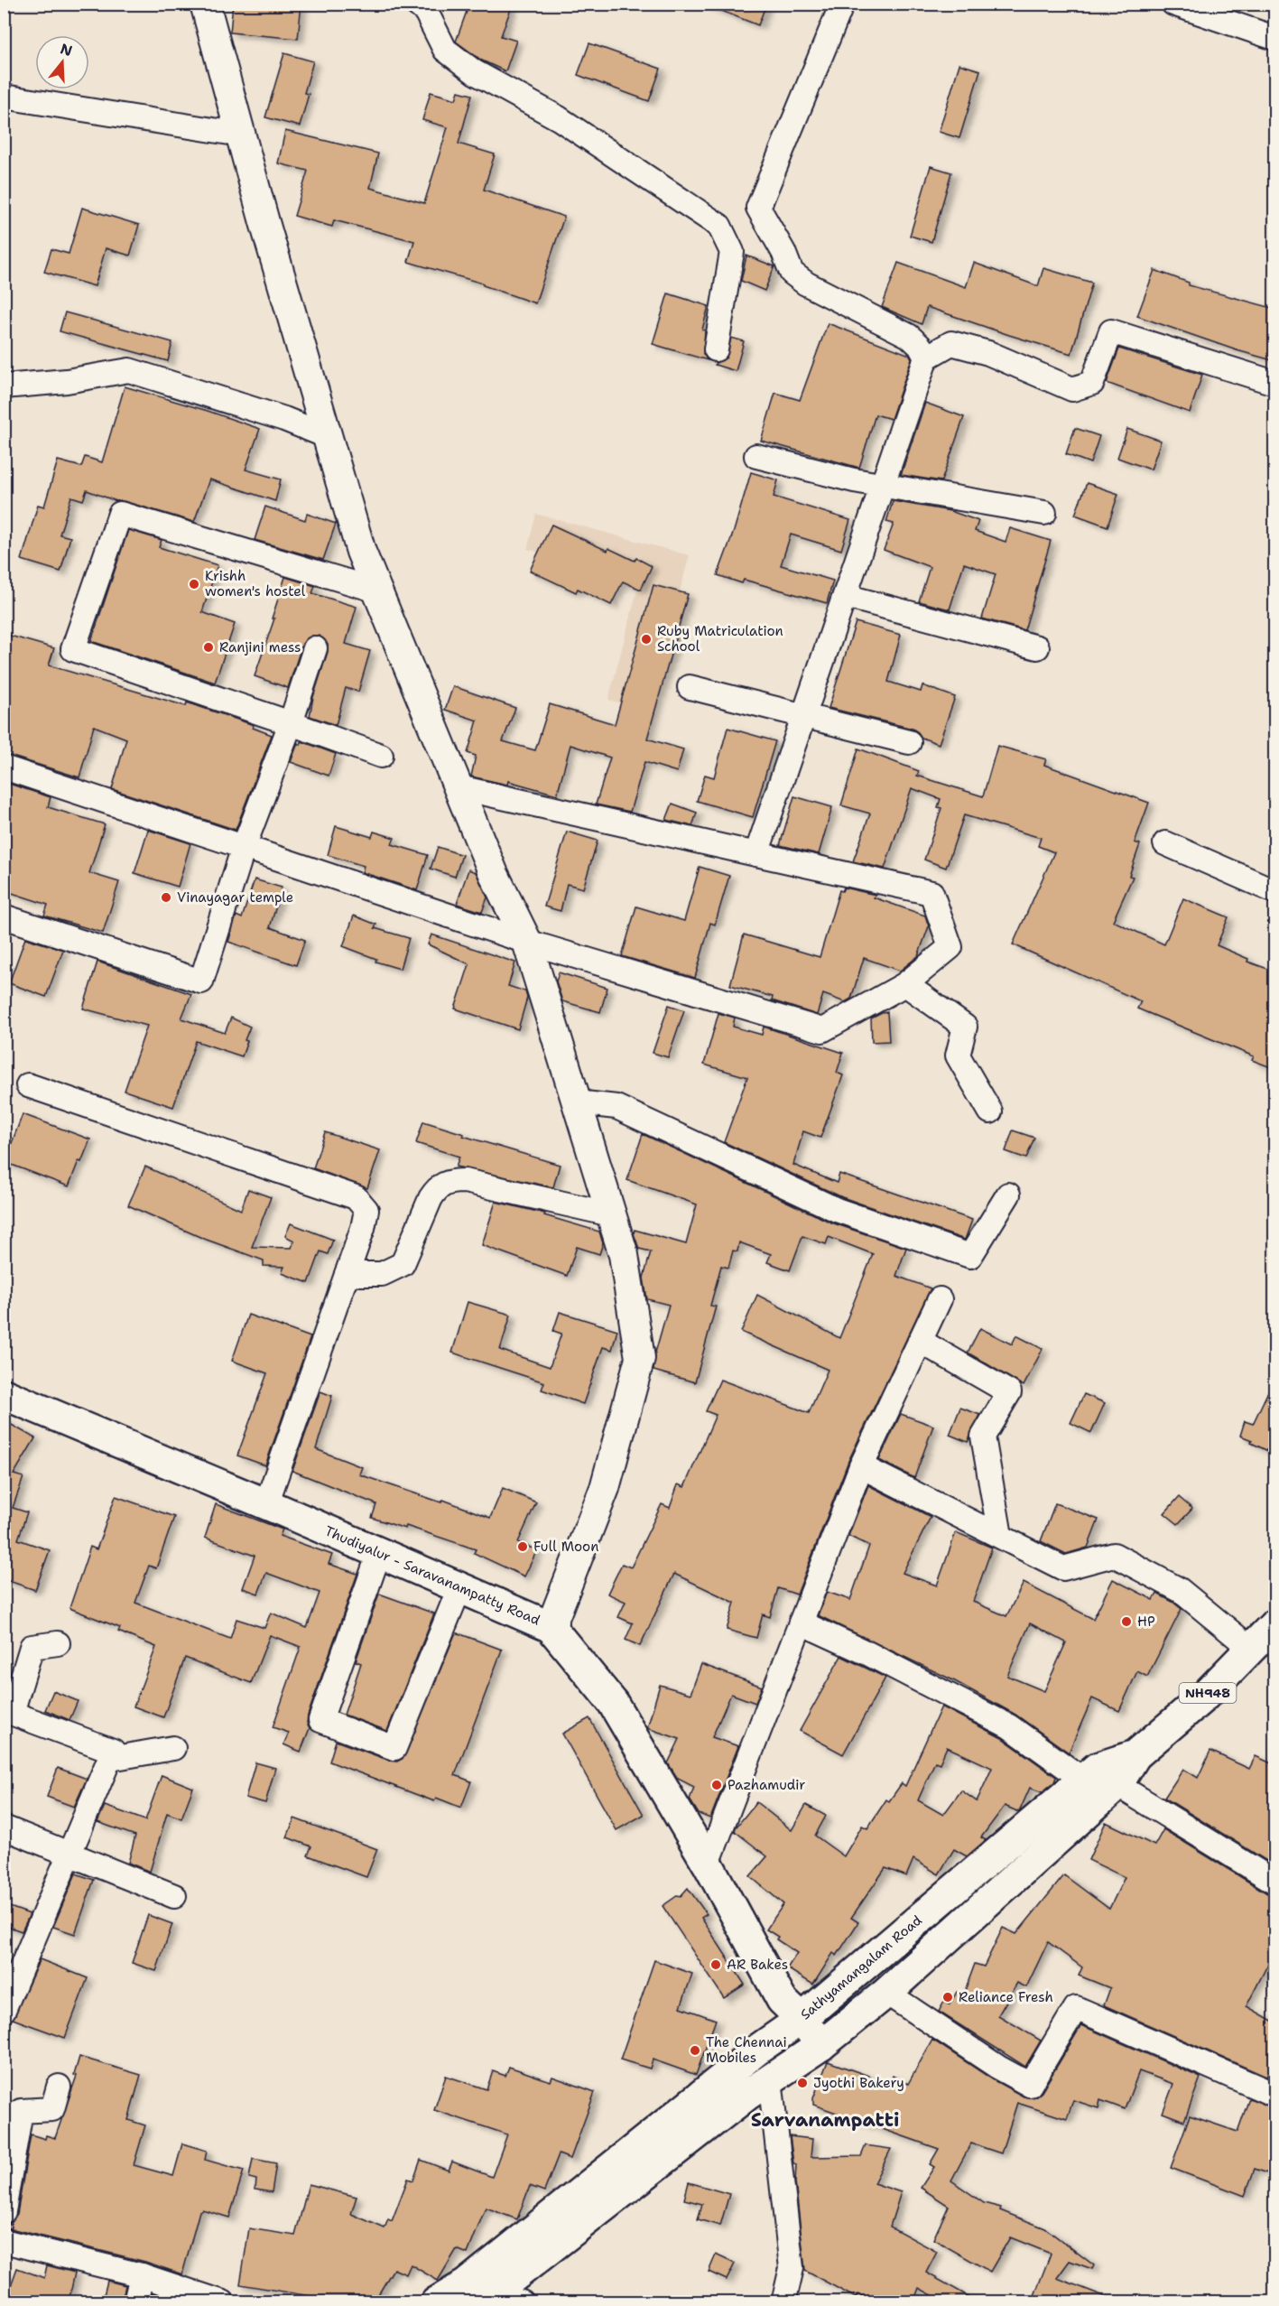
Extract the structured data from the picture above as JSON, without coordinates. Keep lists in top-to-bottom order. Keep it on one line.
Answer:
{"streets":{"main road":["Thudiyalur - Saravanampatty Road","NH948","Sathyamangalam Road"]},"crossings":[["Thudiyalur - Saravanampatty Road","NH948"],["Thudiyalur - Saravanampatty Road","Sathyamangalam Road"],["NH948","Sathyamangalam Road"]],"districts":["Sarvanampatti"],"places":["Krishh women's hostel","Ruby Matriculation School","Ranjini mess","Vinayagar temple","Full Moon","HP","Pazhamudir","AR Bakes","Reliance Fresh","The Chennai Mobiles","Jyothi Bakery"],"north":"top"}
